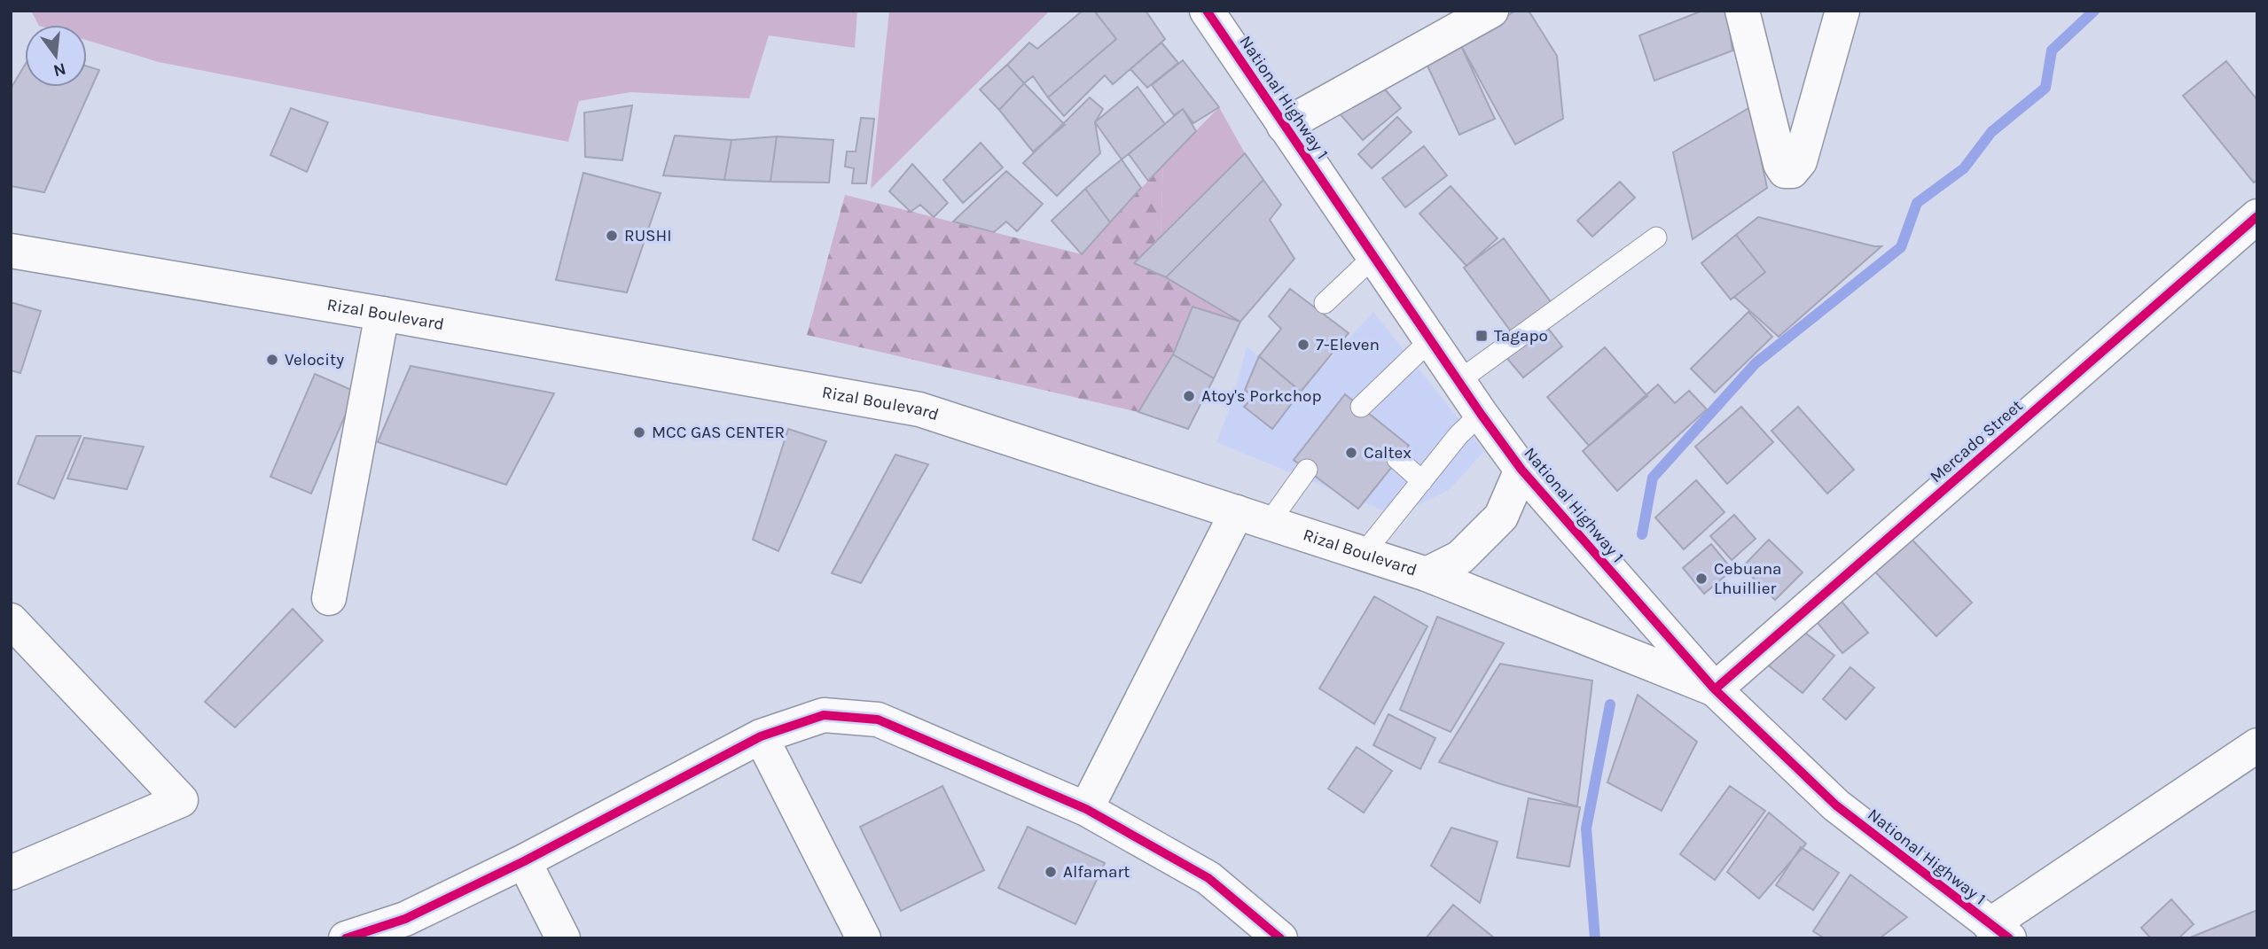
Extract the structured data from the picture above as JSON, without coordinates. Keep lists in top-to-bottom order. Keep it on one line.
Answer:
{"streets":{"main road":["National Highway 1","Rizal Boulevard","Mercado Street"]},"crossings":[["National Highway 1","Rizal Boulevard"],["National Highway 1","Mercado Street"],["Rizal Boulevard","Mercado Street"]],"places":{"other":["RUSHI","7-Eleven","Velocity","Atoy's Porkchop","MCC GAS CENTER","Caltex","Cebuana Lhuillier","Alfamart"],"transit":["Tagapo"]},"north":"bottom"}
